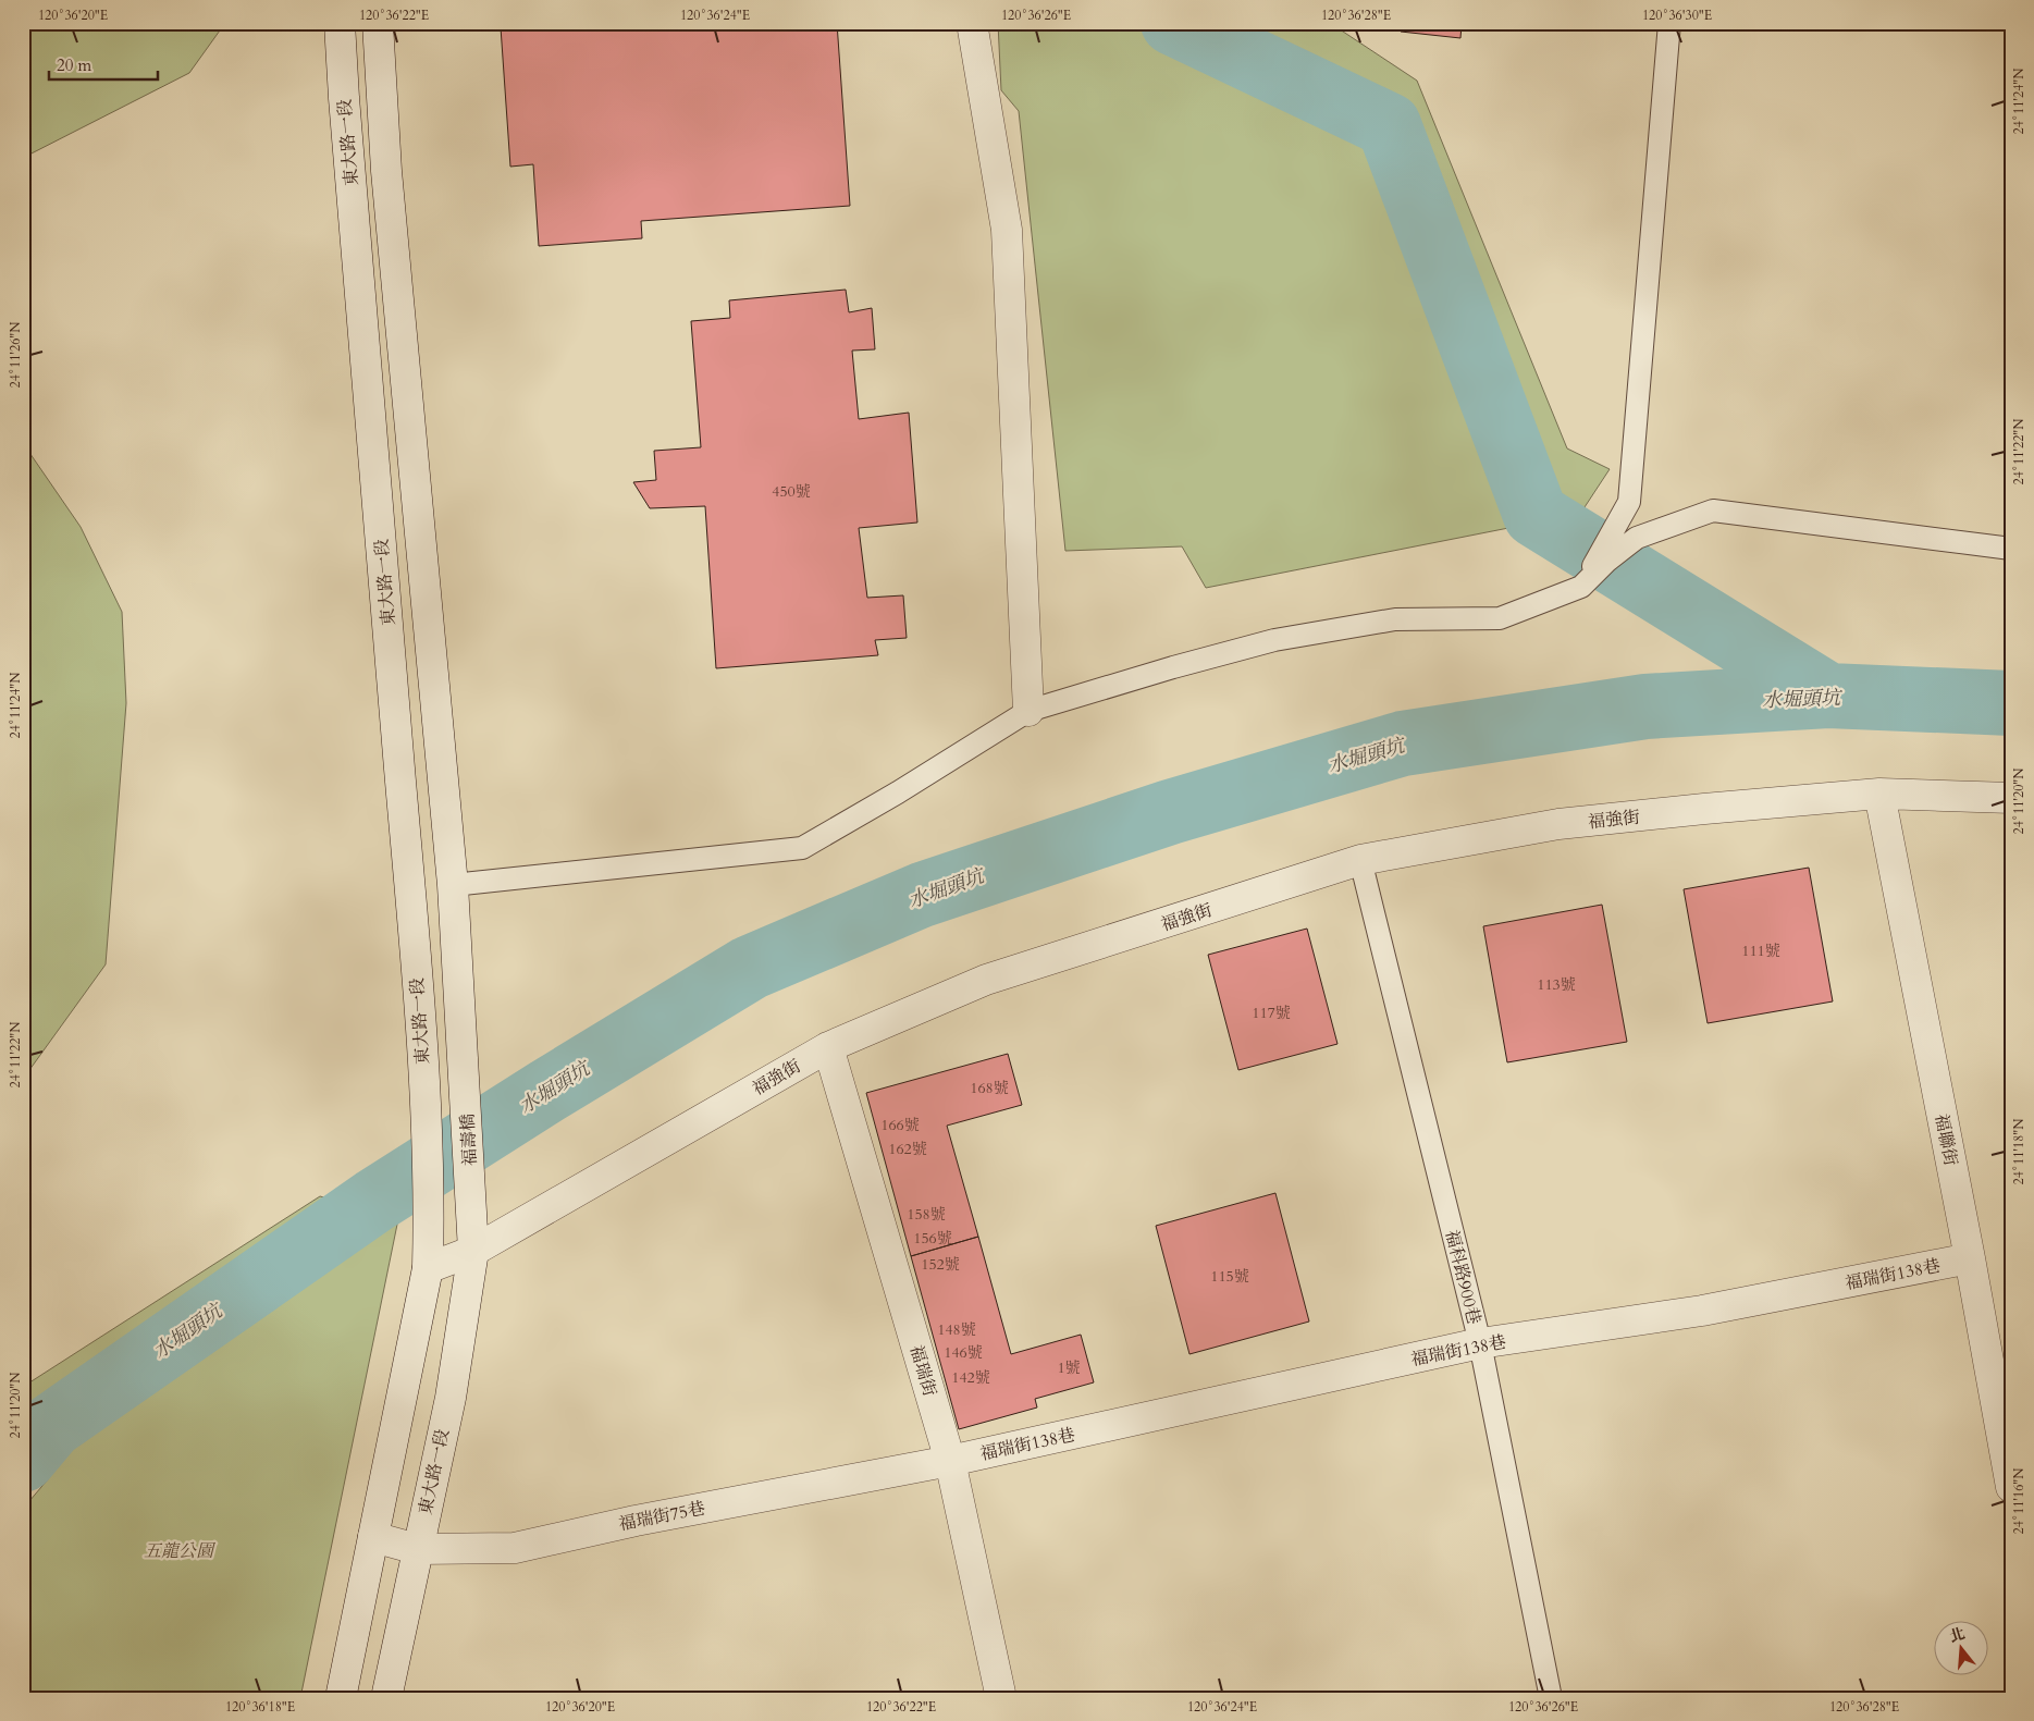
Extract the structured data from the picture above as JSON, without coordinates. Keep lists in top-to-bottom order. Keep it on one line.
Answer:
{"streets":{"street":["東大路一段","福強街","福壽橋","福聯街","福瑞街138巷","福瑞街","福瑞街75巷"],"lane":["福科路900巷"]},"crossings":[["東大路一段","福強街"],["東大路一段","福壽橋"],["東大路一段","福瑞街75巷"],["福強街","福聯街"],["福強街","福科路900巷"],["福強街","福瑞街"],["福聯街","福瑞街138巷"],["福瑞街138巷","福科路900巷"],["福瑞街138巷","福瑞街"],["福瑞街138巷","福瑞街75巷"],["福瑞街","福瑞街75巷"]],"water":["水堀頭坑"],"parks":["五龍公園"],"house_numbers":["450號","111號","113號","117號","168號","166號","162號","158號","156號","152號","115號","148號","146號","1號","142號"],"scale_bar":"20 m","north":"top","coordinates":["120°36'20\"E","120°36'22\"E","120°36'24\"E","120°36'26\"E","120°36'28\"E","120°36'30\"E","24°11'24\"N","24°11'26\"N","24°11'22\"N","24°11'20\"N","24°11'18\"N","24°11'16\"N","120°36'18\"E"]}
